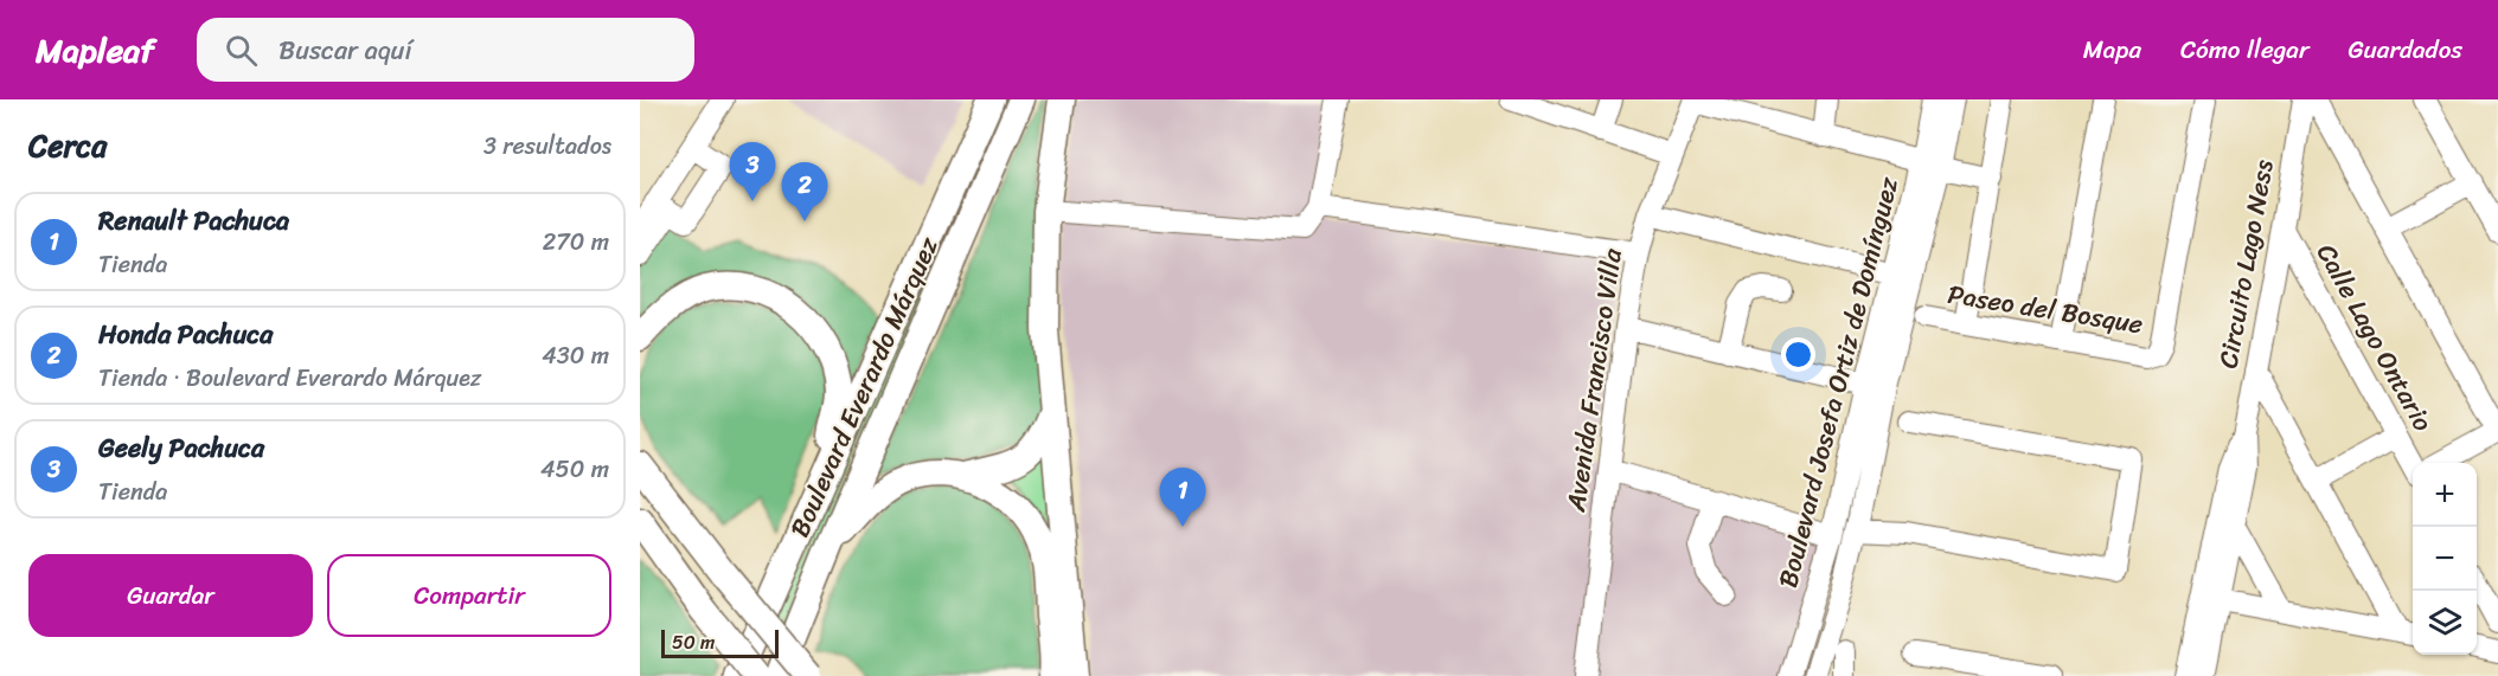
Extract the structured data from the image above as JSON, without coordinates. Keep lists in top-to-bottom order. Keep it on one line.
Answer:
{"streets":{"main road":["Boulevard Everardo Márquez"],"street":["Circuito Lago Ness","Paseo del Bosque","Calle Lago Ontario","Avenida Francisco Villa","Boulevard Josefa Ortiz de Domínguez"]},"crossings":[["Circuito Lago Ness","Calle Lago Ontario"]],"scale_bar":"50 m","page":{"header":"Mapleaf","search":"Buscar aquí","nav":["Mapa","Cómo llegar","Guardados"],"heading":["Cerca","3 resultados"],"pins":["3","2","1"],"list":[{"mark":"1","name":"Renault Pachuca","note":"Tienda","value":"270 m"},{"mark":"2","name":"Honda Pachuca","note":"Tienda · Boulevard Everardo Márquez","value":"430 m"},{"mark":"3","name":"Geely Pachuca","note":"Tienda","value":"450 m"}],"map_buttons":["+","−"],"buttons":["Guardar","Compartir"],"scale":"50 m"}}
